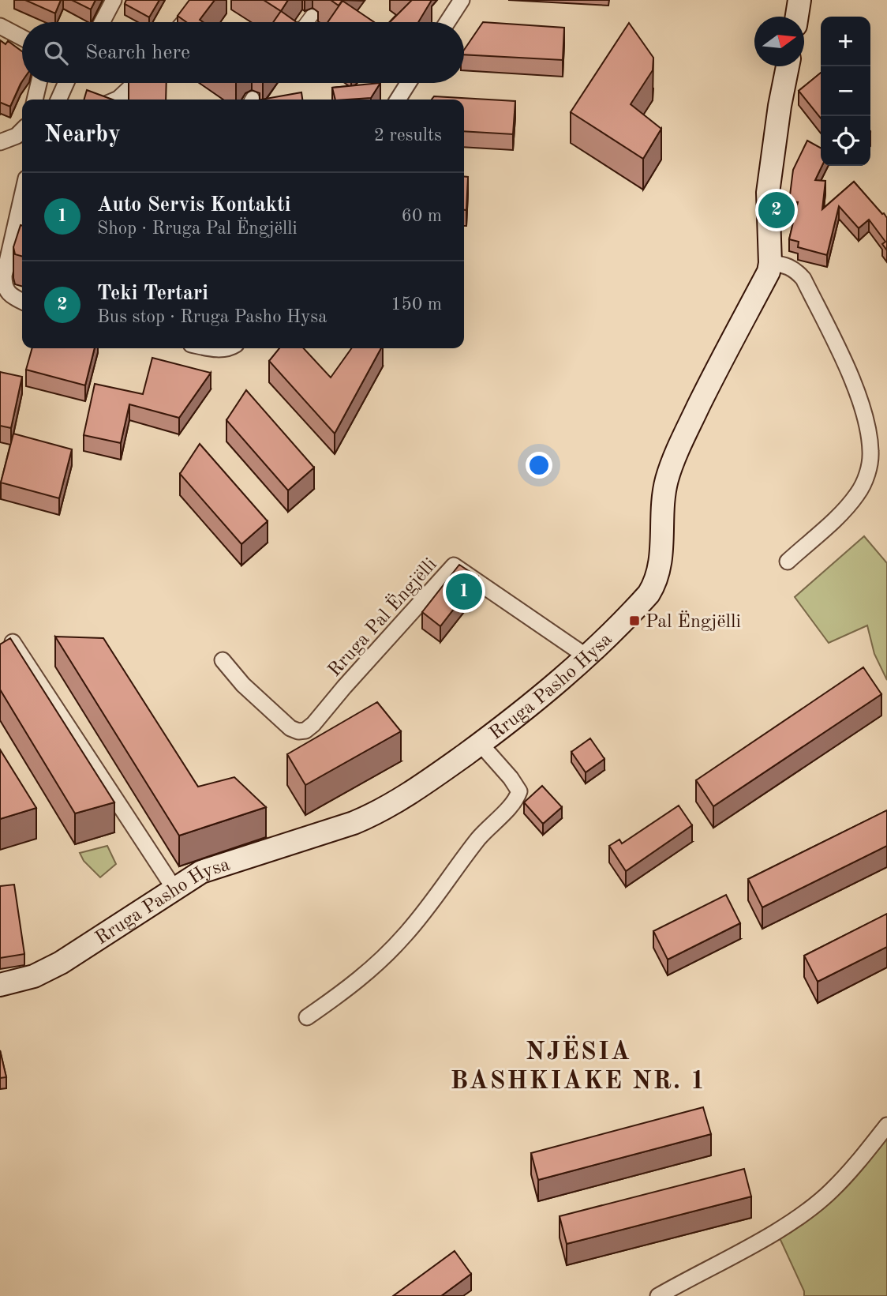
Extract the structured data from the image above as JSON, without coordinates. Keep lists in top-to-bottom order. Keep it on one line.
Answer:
{"streets":{"main road":["Rruga Pasho Hysa"],"street":["Rruga Pal Ëngjëlli"]},"crossings":[["Rruga Pal Ëngjëlli","Rruga Pasho Hysa"]],"districts":["NJËSIA BASHKIAKE NR. 1"],"places":{"transit":["Pal Ëngjëlli"]},"north":"right","page":{"map_buttons":["+","−"],"search":"Search here","heading":["Nearby","2 results"],"list":[{"mark":"1","name":"Auto Servis Kontakti","note":"Shop · Rruga Pal Ëngjëlli","value":"60 m"},{"mark":"2","name":"Teki Tertari","note":"Bus stop · Rruga Pasho Hysa","value":"150 m"}],"pins":["2","1"]}}
